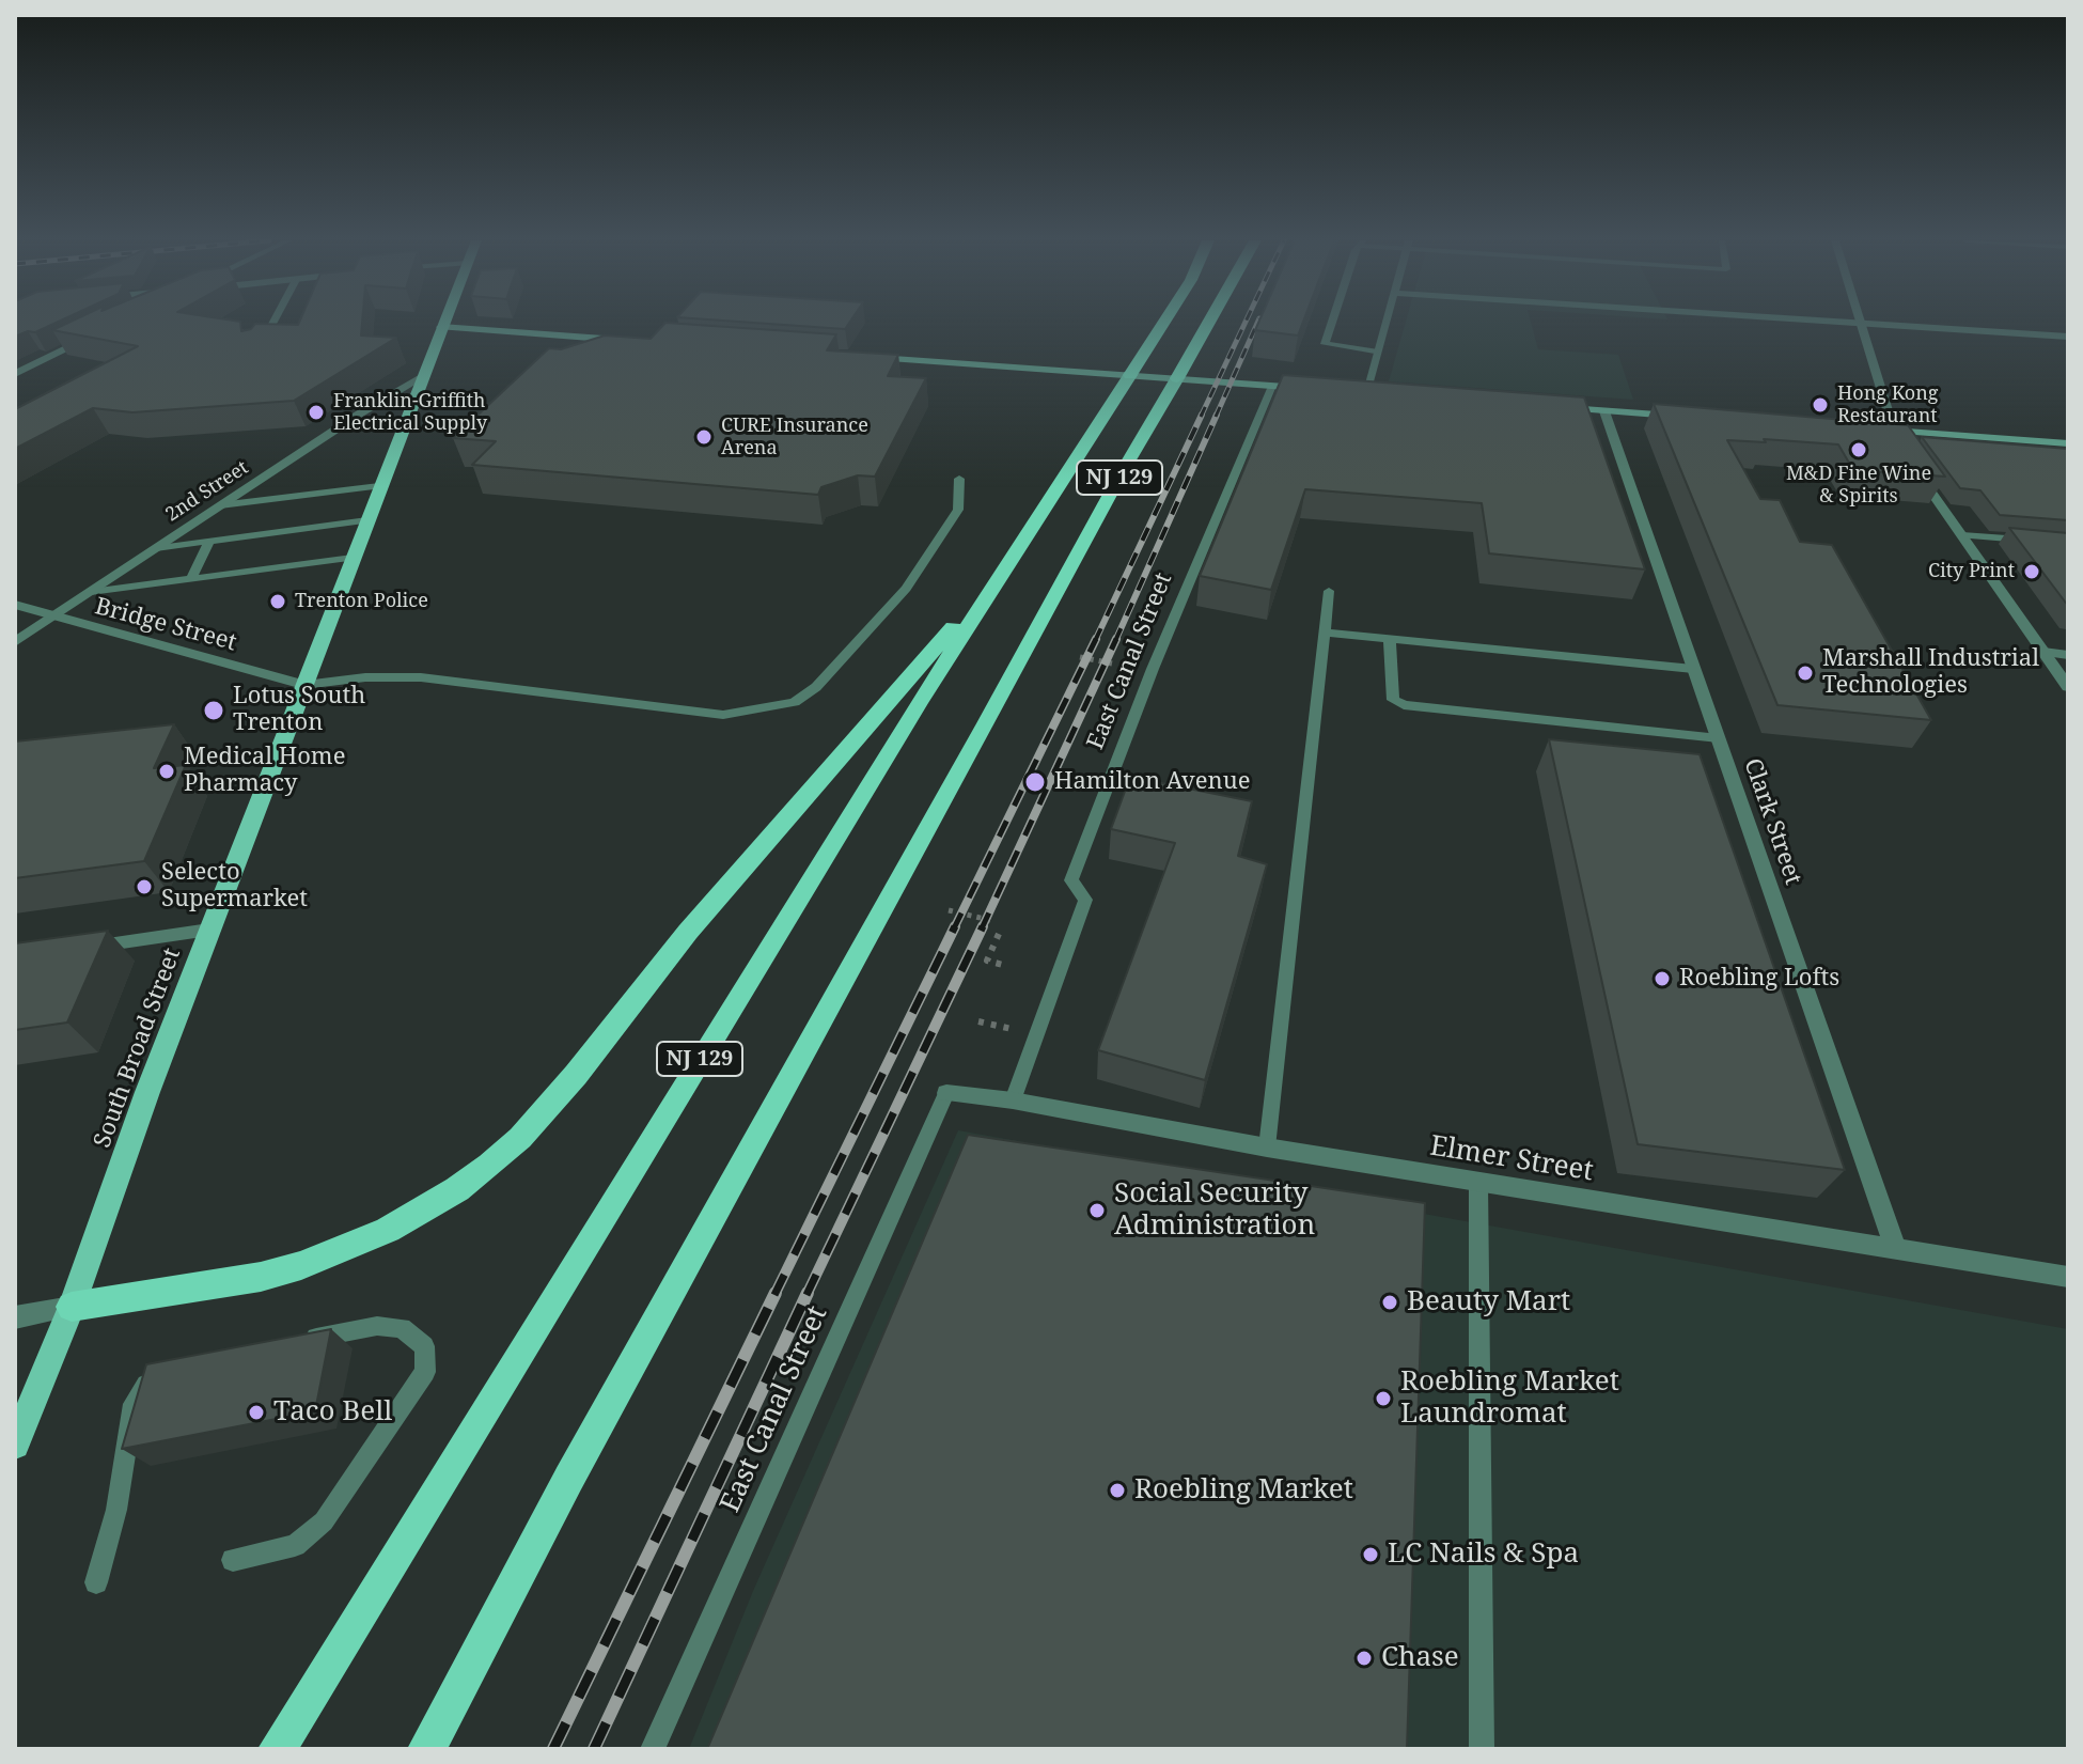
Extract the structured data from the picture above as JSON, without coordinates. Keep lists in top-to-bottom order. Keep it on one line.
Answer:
{"streets":{"highway":["NJ 129"],"main road":["South Broad Street"],"street":["2nd Street","Bridge Street","Clark Street","Elmer Street"],"lane":["East Canal Street"]},"crossings":[["2nd Street","Bridge Street"],["2nd Street","South Broad Street"],["Bridge Street","South Broad Street"],["East Canal Street","Elmer Street"],["Clark Street","Elmer Street"]],"places":["Hong Kong Restaurant","Franklin-Griffith Electrical Supply","CURE Insurance Arena","M&D Fine Wine & Spirits","City Print","Trenton Police","Marshall Industrial Technologies","Lotus South Trenton","Medical Home Pharmacy","Hamilton Avenue","Selecto Supermarket","Roebling Lofts","Social Security Administration","Beauty Mart","Roebling Market Laundromat","Taco Bell","Roebling Market","LC Nails & Spa","Chase"]}
